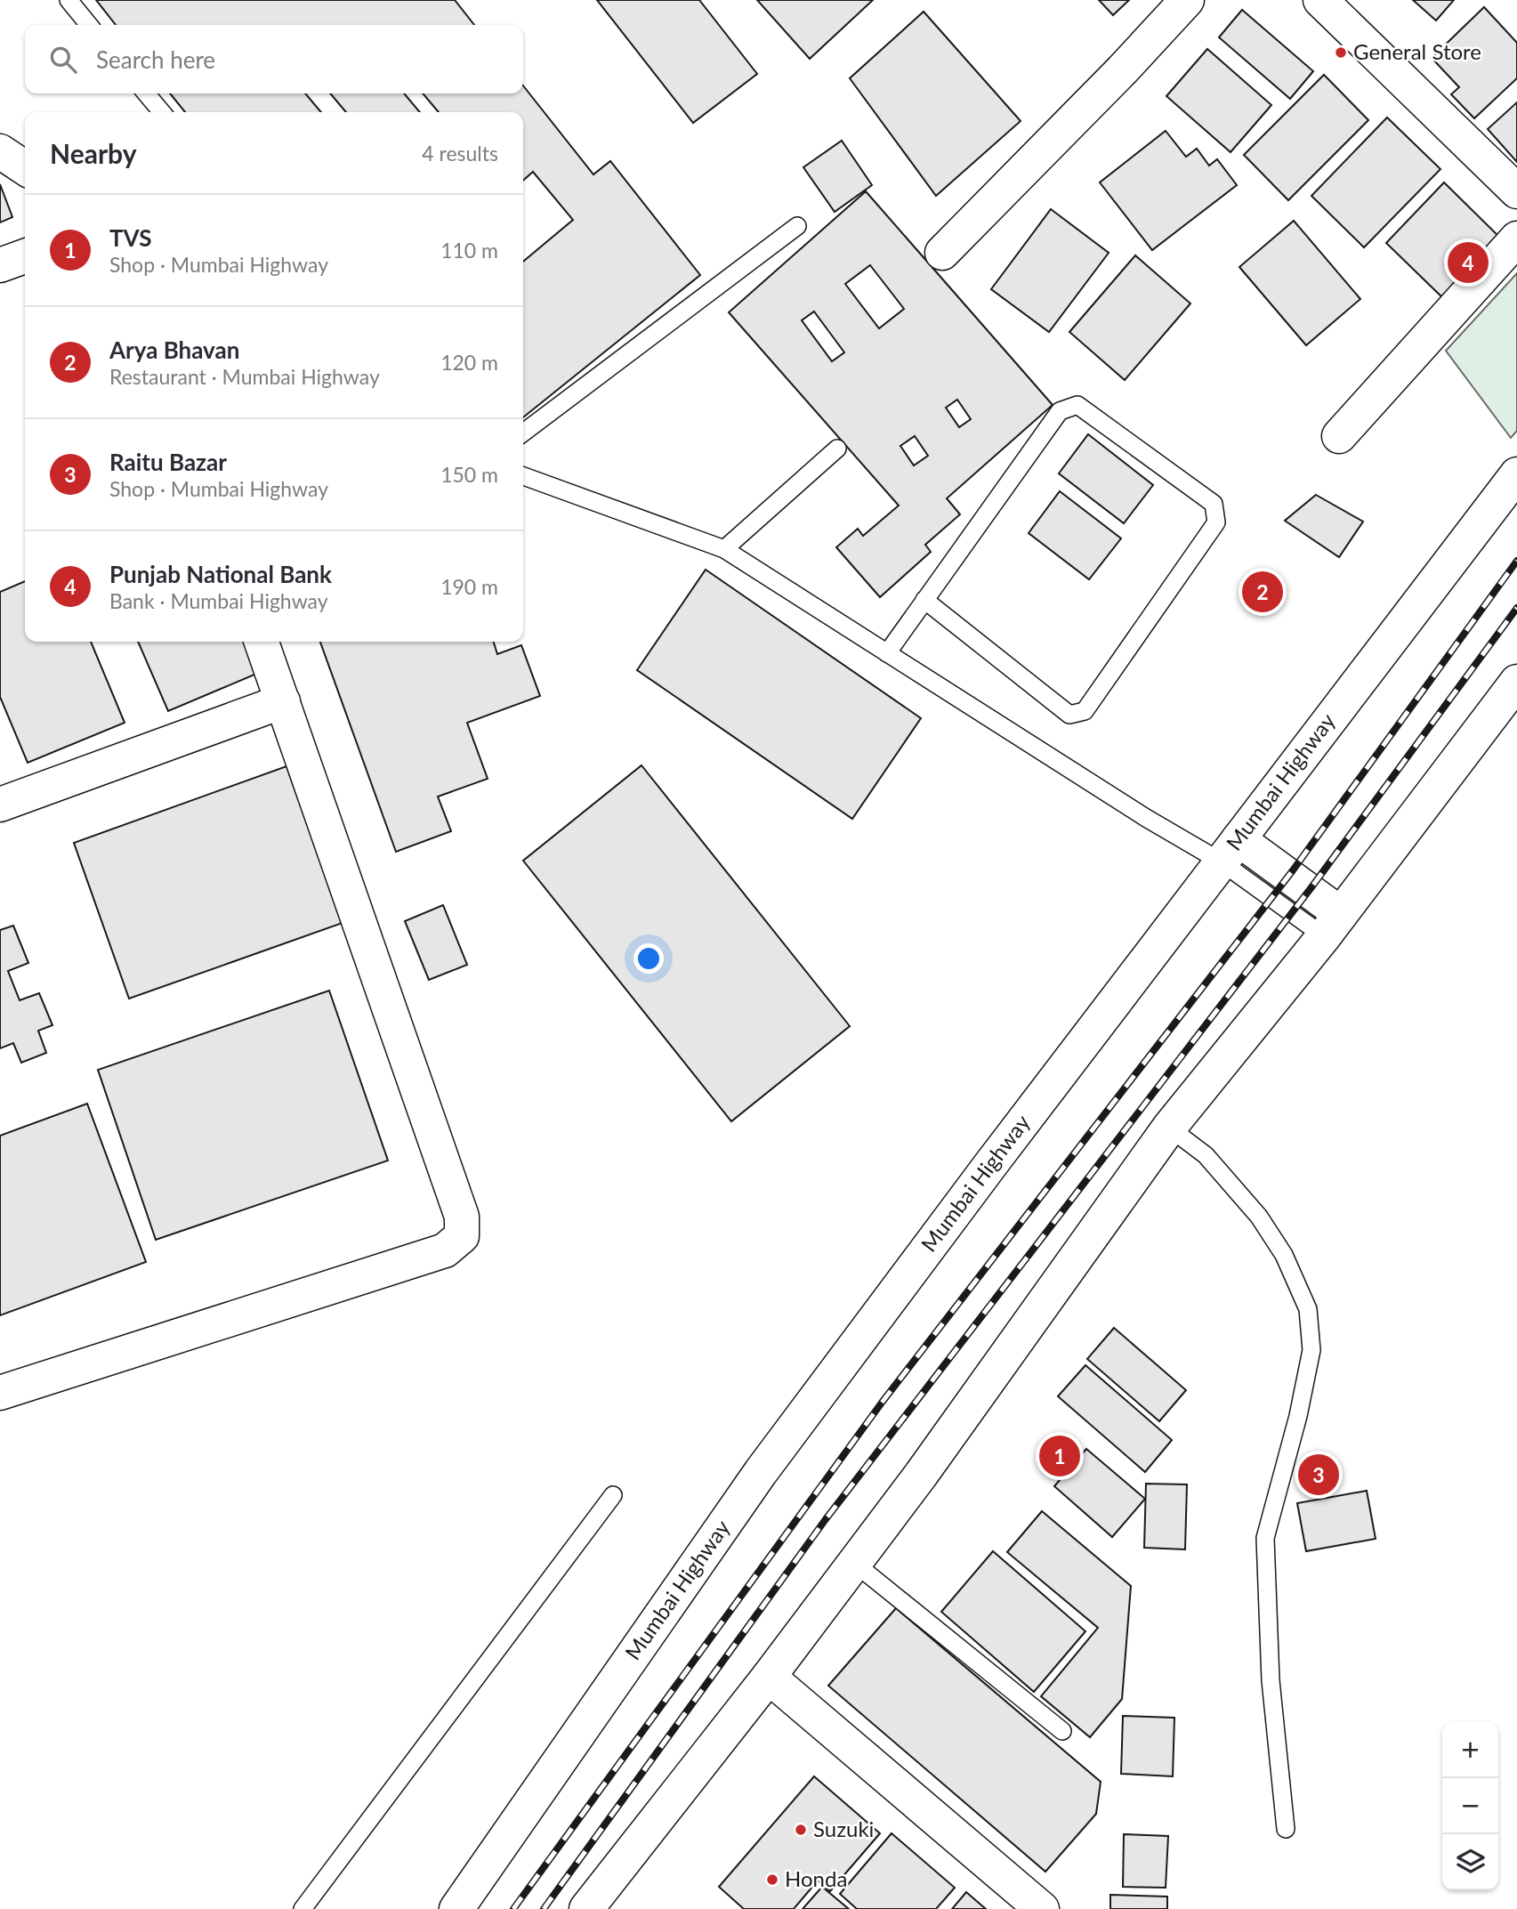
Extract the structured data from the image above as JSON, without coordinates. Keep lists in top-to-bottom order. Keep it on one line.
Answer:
{"streets":{"main road":["Mumbai Highway"]},"places":["General Store","Suzuki","Honda"],"page":{"search":"Search here","heading":["Nearby","4 results"],"list":[{"mark":"1","name":"TVS","note":"Shop · Mumbai Highway","value":"110 m"},{"mark":"2","name":"Arya Bhavan","note":"Restaurant · Mumbai Highway","value":"120 m"},{"mark":"3","name":"Raitu Bazar","note":"Shop · Mumbai Highway","value":"150 m"},{"mark":"4","name":"Punjab National Bank","note":"Bank · Mumbai Highway","value":"190 m"}],"pins":["4","2","1","3"],"map_buttons":["+","−"]}}
